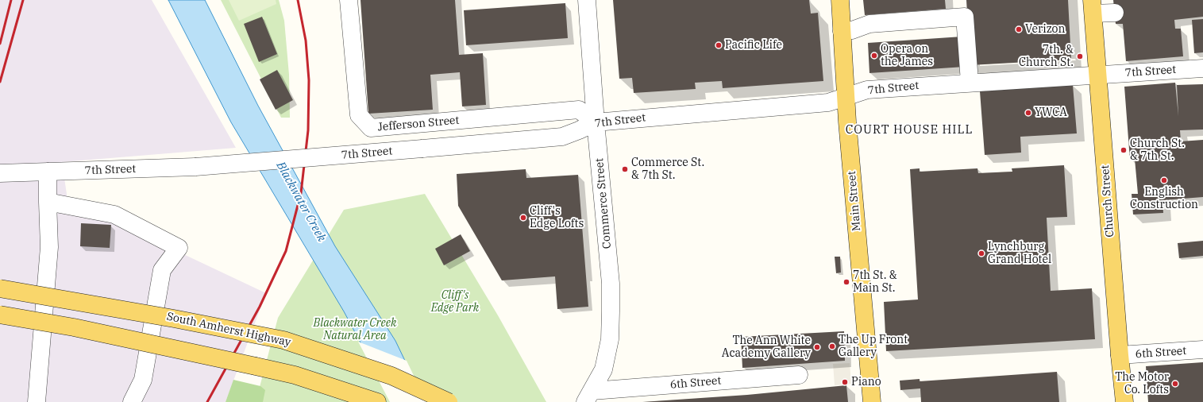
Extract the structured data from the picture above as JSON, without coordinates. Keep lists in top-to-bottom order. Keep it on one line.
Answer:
{"streets":{"main road":["Main Street","Church Street","South Amherst Highway"],"street":["7th Street","Jefferson Street","Commerce Street","6th Street"]},"crossings":[["7th Street","Jefferson Street"],["7th Street","Main Street"],["7th Street","Church Street"],["7th Street","Commerce Street"],["Jefferson Street","Commerce Street"],["Church Street","6th Street"],["Commerce Street","6th Street"]],"districts":["COURT HOUSE HILL"],"water":["Blackwater Creek"],"parks":["Cliff's Edge Park","Blackwater Creek Natural Area"],"places":["Verizon","Pacific Life","Opera on the James","7th. & Church St.","YWCA","Church St. & 7th St.","Commerce St. & 7th St.","English Construction","Cliff's Edge Lofts","Lynchburg Grand Hotel","7th St. & Main St.","The Up Front Gallery","The Ann White Academy Gallery","Piano","The Motor Co. Lofts"]}
